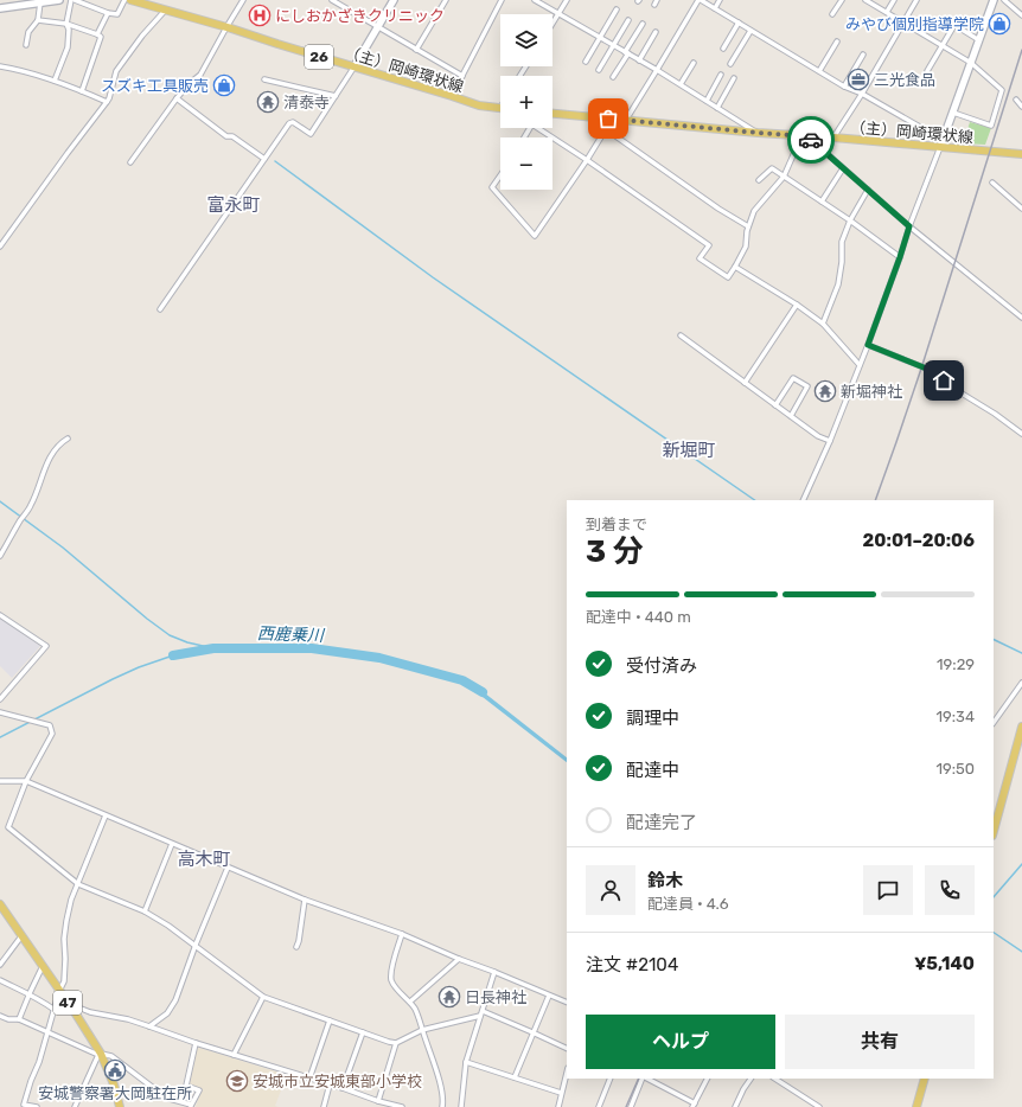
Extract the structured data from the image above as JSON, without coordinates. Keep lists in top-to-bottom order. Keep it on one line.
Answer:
{"streets":{"main road":["26","（主）岡崎環状線","47"]},"districts":["富永町","新堀町","高木町"],"water":["西鹿乗川"],"places":{"hospital":["にしおかざきクリニック"],"shop":["みやび個別指導学院","スズキ工具販売"],"office":["三光食品"],"temple":["清泰寺","新堀神社","日長神社"],"public building":["安城警察署大岡駐在所"],"school or university":["安城市立安城東部小学校"]},"page":{"map_buttons":["+","−"],"heading":["3 分","到着まで","20:01–20:06"],"panel":["鈴木","配達員 · 4.6","注文 #2104","¥5,140"],"bar":"配達中 · 440 m","list":[["受付済み","19:29"],["調理中","19:34"],["配達中","19:50"],"配達完了"],"buttons":["ヘルプ","共有"]}}
